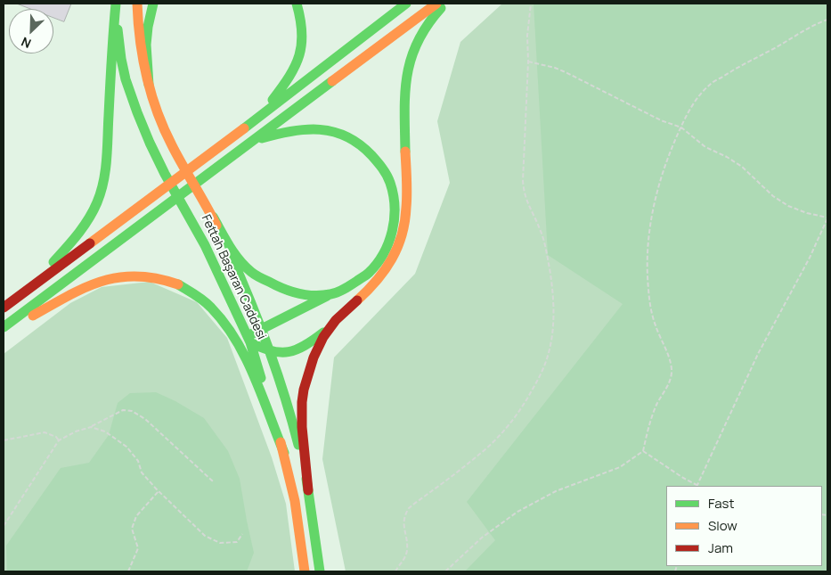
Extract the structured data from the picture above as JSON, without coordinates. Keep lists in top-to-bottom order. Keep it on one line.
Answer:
{"streets":{"main road":["Fettah Başaran Caddesi"]},"legend":["Fast","Slow","Jam"],"north":"bottom left"}
